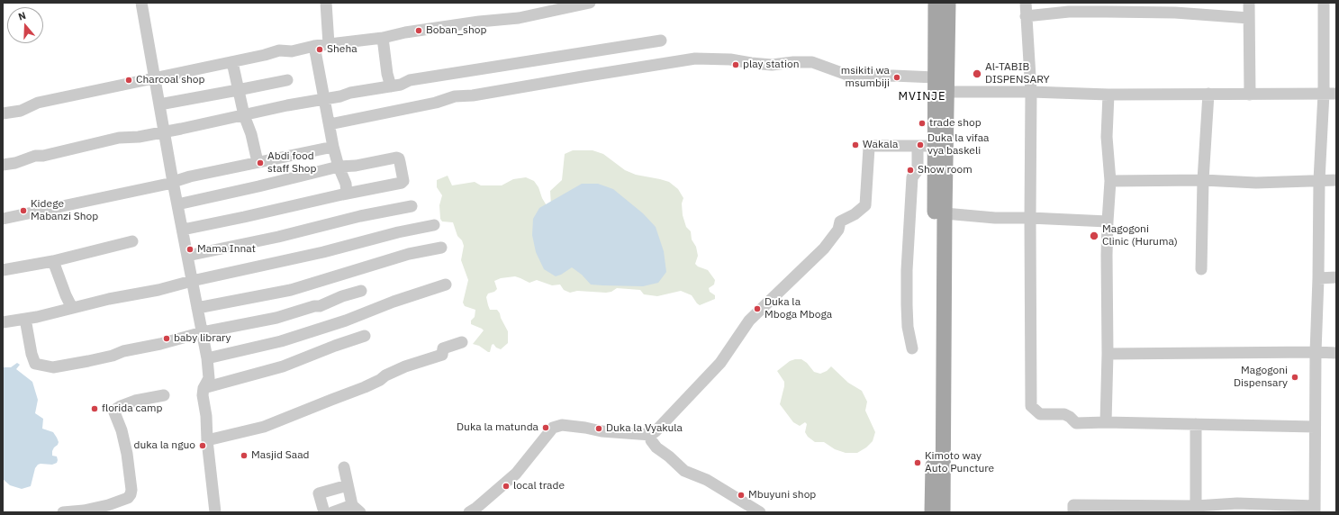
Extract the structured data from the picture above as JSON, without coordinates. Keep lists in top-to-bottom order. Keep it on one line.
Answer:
{"districts":["MVINJE"],"places":["Boban_shop","Sheha","play station","Al-TABIB DISPENSARY","msikiti wa msumbiji","Charcoal shop","trade shop","Wakala","Duka la vifaa vya baskeli","Abdi food staff Shop","Show room","Kidege Mabanzi Shop","Magogoni Clinic (Huruma)","Mama Innat","Duka la Mboga Mboga","baby library","Magogoni Dispensary","florida camp","Duka la matunda","Duka la Vyakula","duka la nguo","Masjid Saad","Kimoto way Auto Puncture","local trade","Mbuyuni shop"],"north":"top"}
